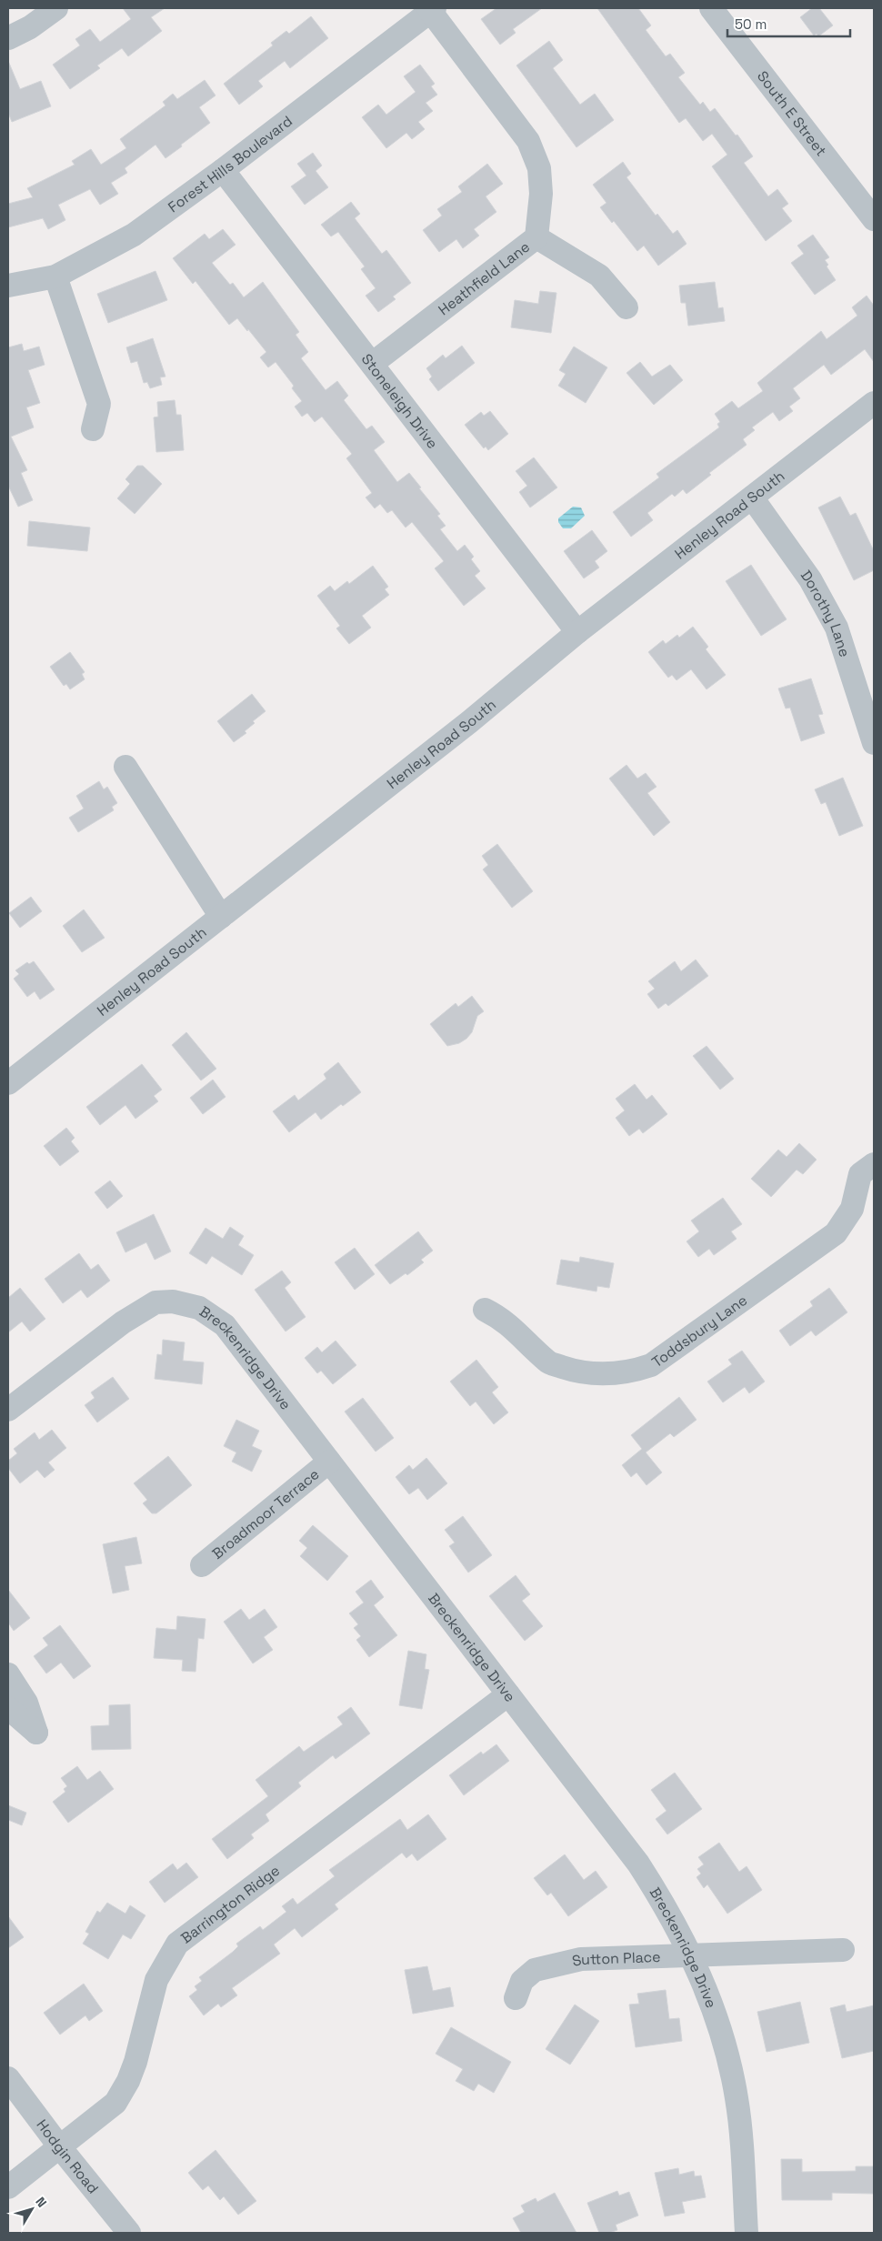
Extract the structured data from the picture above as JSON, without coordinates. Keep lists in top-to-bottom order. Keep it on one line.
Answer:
{"streets":{"street":["South E Street","Forest Hills Boulevard","Heathfield Lane","Stoneleigh Drive","Henley Road South","Dorothy Lane","Toddsbury Lane","Breckenridge Drive","Broadmoor Terrace","Barrington Ridge","Sutton Place","Hodgin Road"]},"crossings":[["Forest Hills Boulevard","Heathfield Lane"],["Forest Hills Boulevard","Stoneleigh Drive"],["Heathfield Lane","Stoneleigh Drive"],["Stoneleigh Drive","Henley Road South"],["Henley Road South","Dorothy Lane"],["Breckenridge Drive","Broadmoor Terrace"],["Breckenridge Drive","Barrington Ridge"],["Breckenridge Drive","Sutton Place"],["Barrington Ridge","Hodgin Road"]],"scale_bar":"50 m","north":"top right"}
